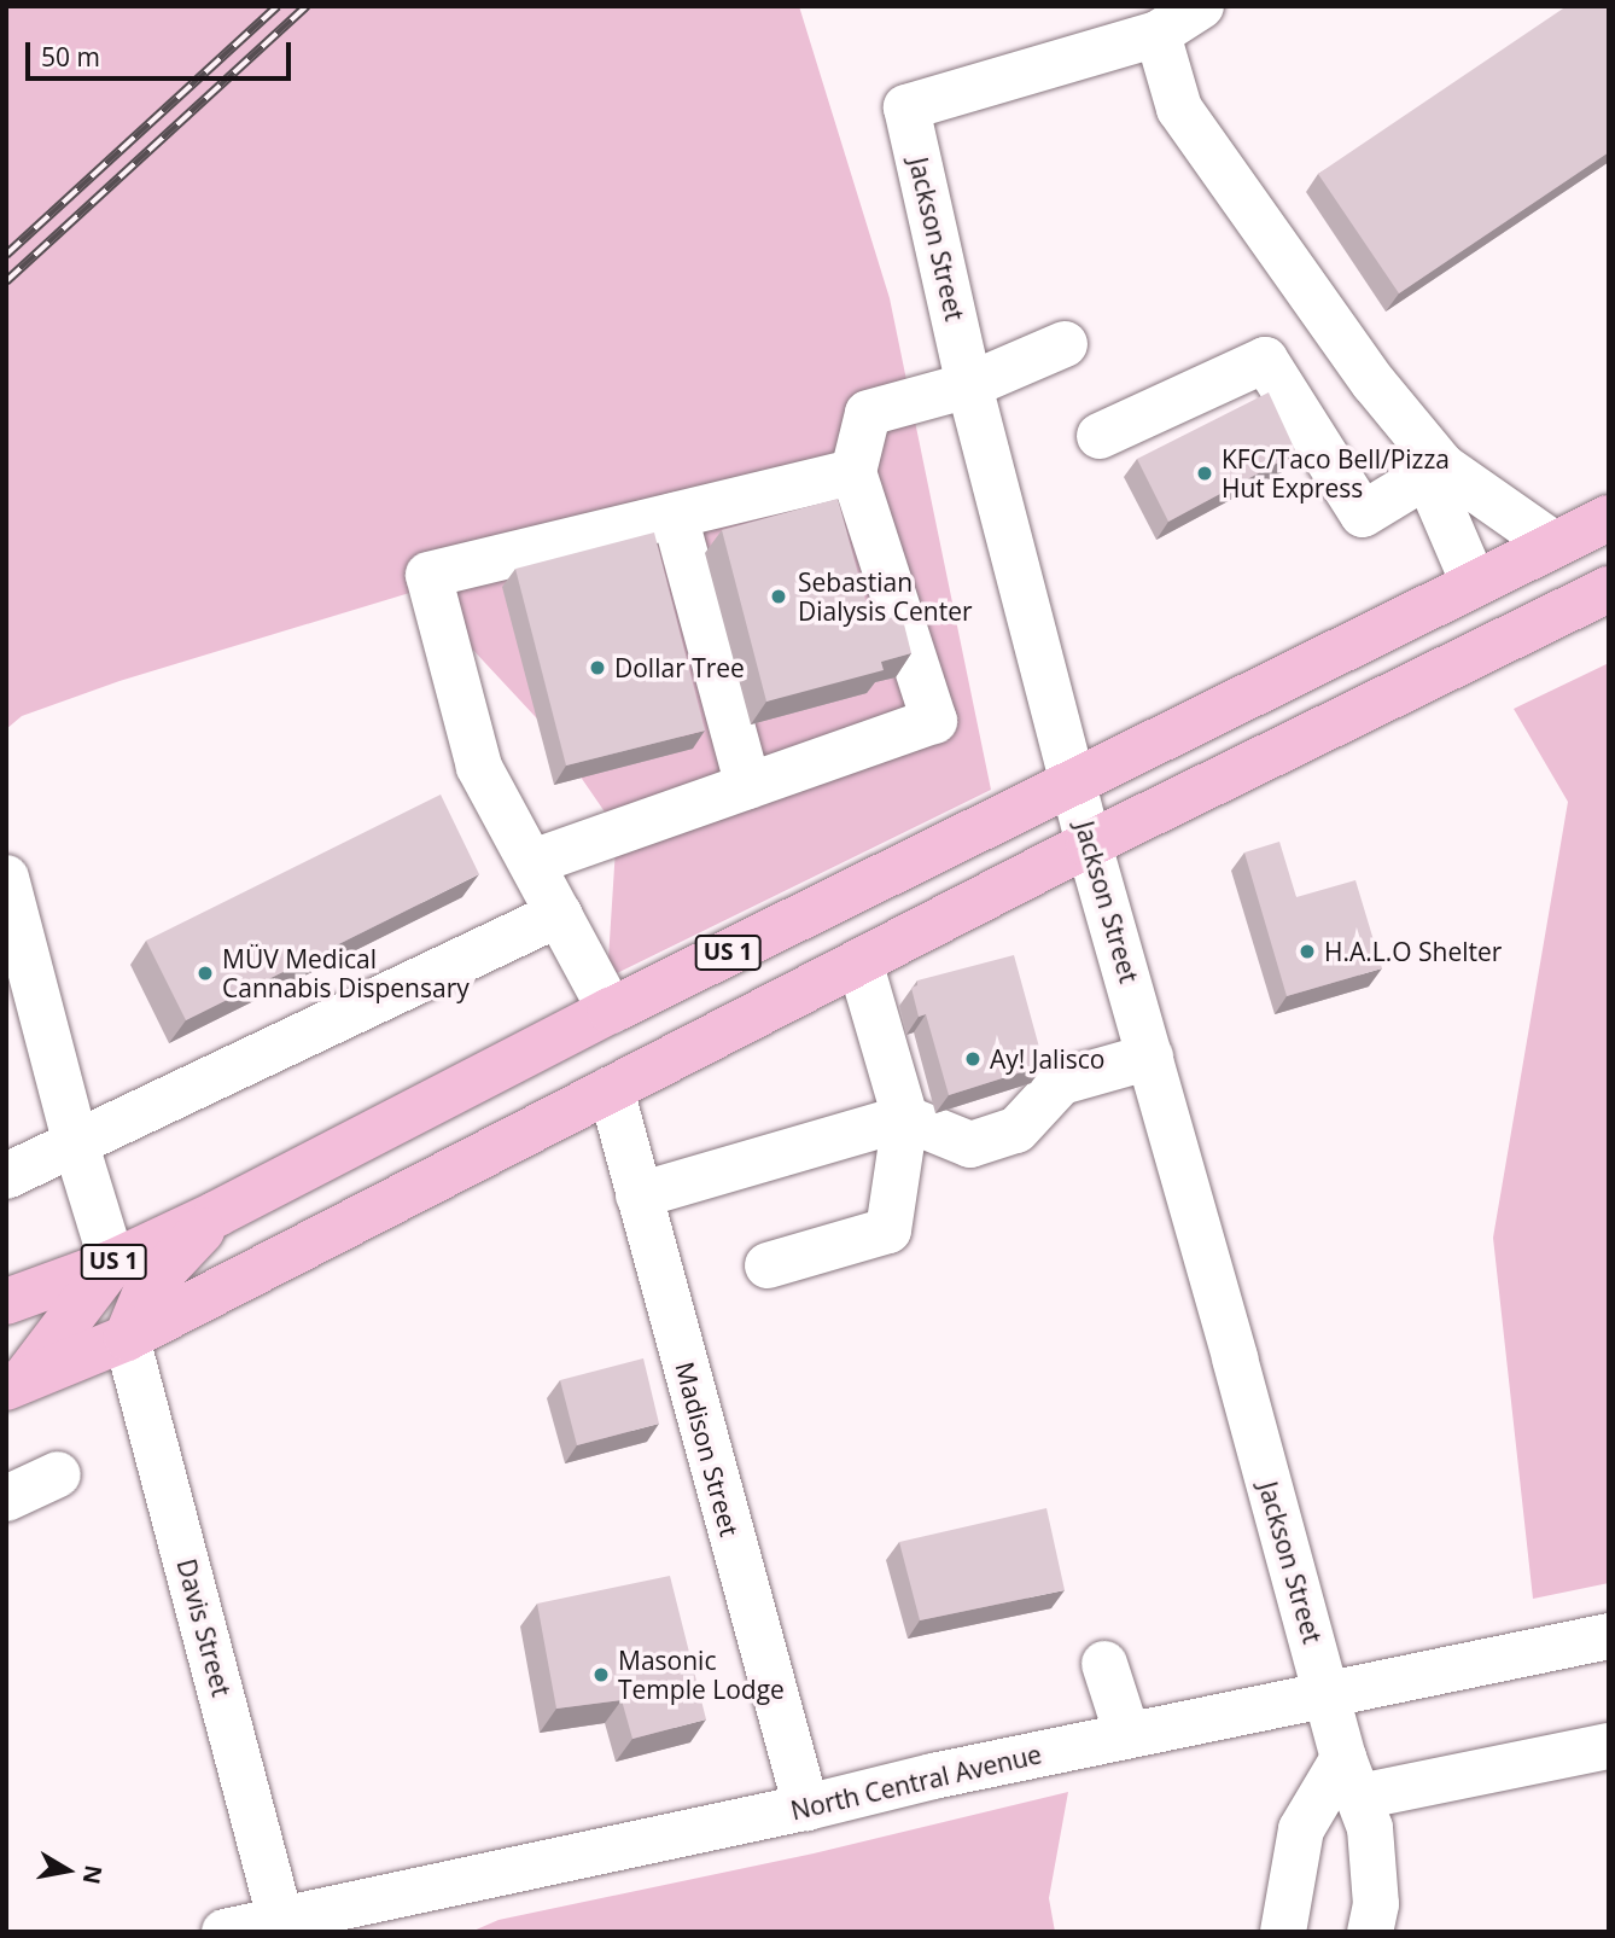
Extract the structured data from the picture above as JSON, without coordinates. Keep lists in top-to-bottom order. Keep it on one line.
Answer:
{"streets":{"main road":["US 1"],"street":["Jackson Street","Madison Street","Davis Street","North Central Avenue"]},"crossings":[["Jackson Street","US 1"],["Jackson Street","North Central Avenue"],["US 1","Madison Street"],["US 1","Davis Street"],["Madison Street","North Central Avenue"],["Davis Street","North Central Avenue"]],"places":["KFC/Taco Bell/Pizza Hut Express","Sebastian Dialysis Center","Dollar Tree","H.A.L.O Shelter","MÜV Medical Cannabis Dispensary","Ay! Jalisco","Masonic Temple Lodge"],"scale_bar":"50 m","north":"right"}
